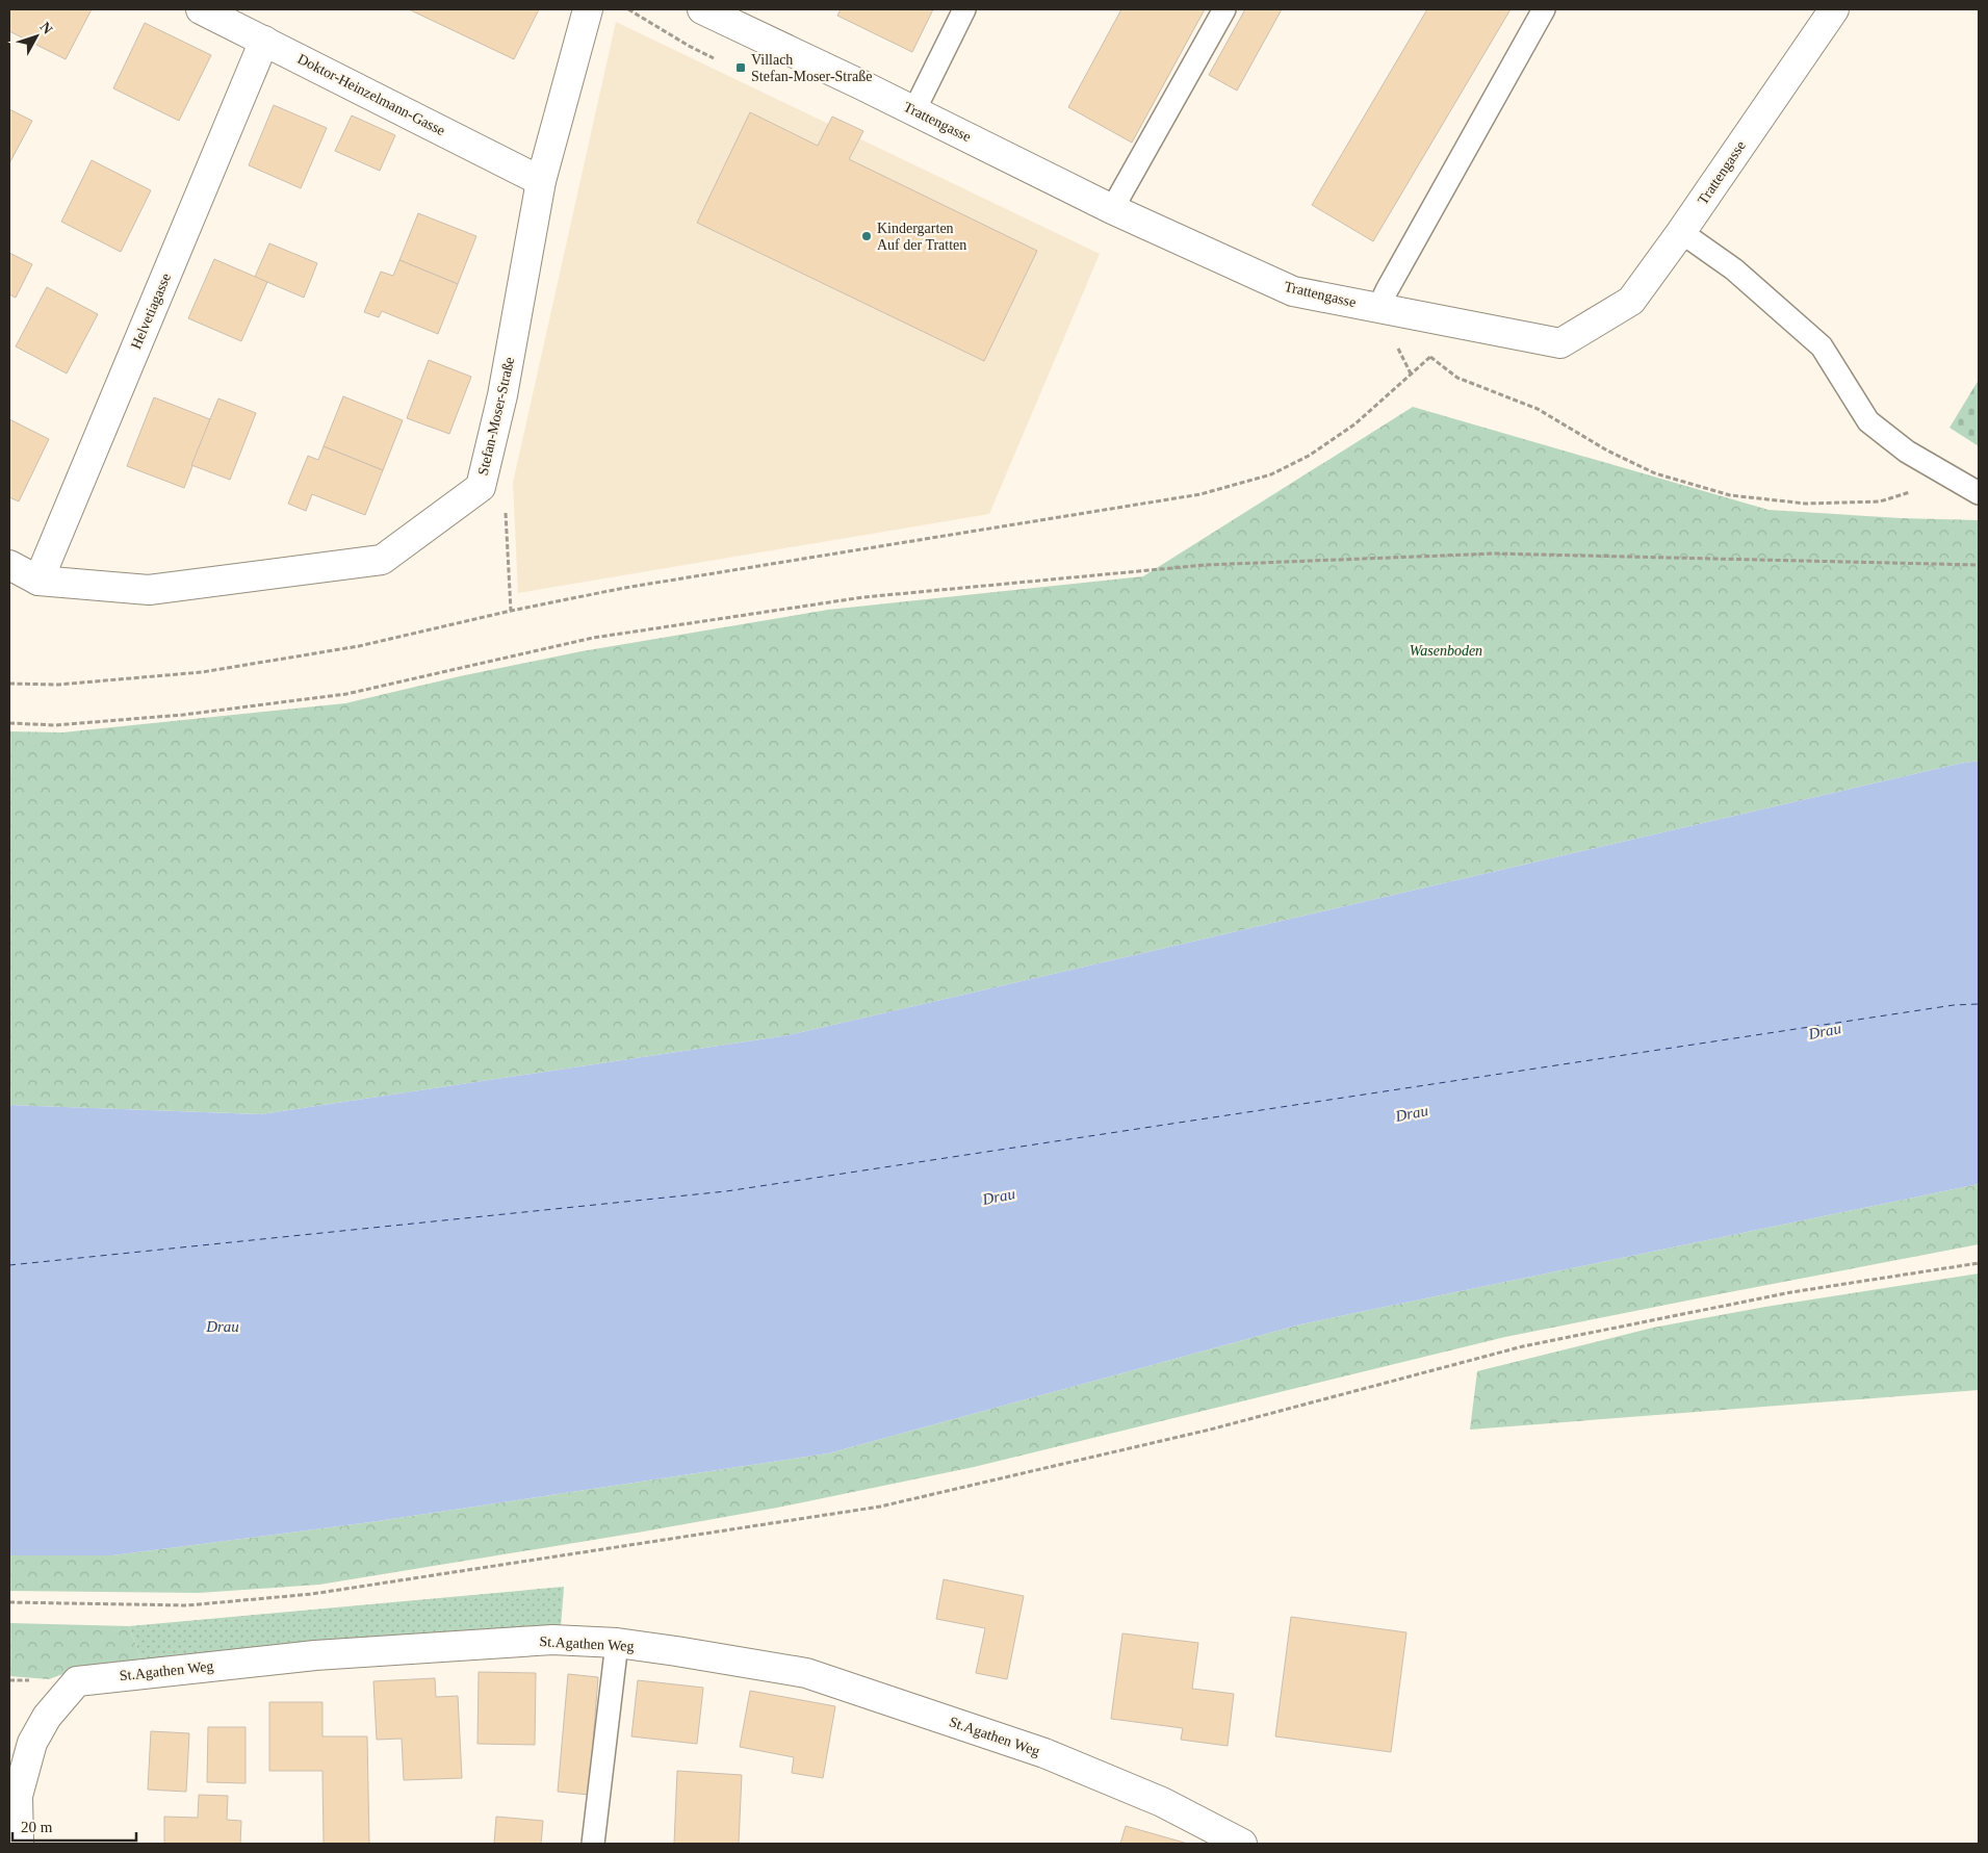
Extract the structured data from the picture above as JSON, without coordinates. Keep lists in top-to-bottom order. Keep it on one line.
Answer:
{"streets":{"street":["Doktor-Heinzelmann-Gasse","Trattengasse","Helvetiagasse","Stefan-Moser-Straße","St.Agathen Weg"]},"crossings":[["Doktor-Heinzelmann-Gasse","Helvetiagasse"],["Doktor-Heinzelmann-Gasse","Stefan-Moser-Straße"],["Helvetiagasse","Stefan-Moser-Straße"]],"water":["Drau"],"parks":["Wasenboden"],"places":{"transit":["Villach Stefan-Moser-Straße"],"other":["Kindergarten Auf der Tratten"]},"scale_bar":"20 m","north":"top right"}
